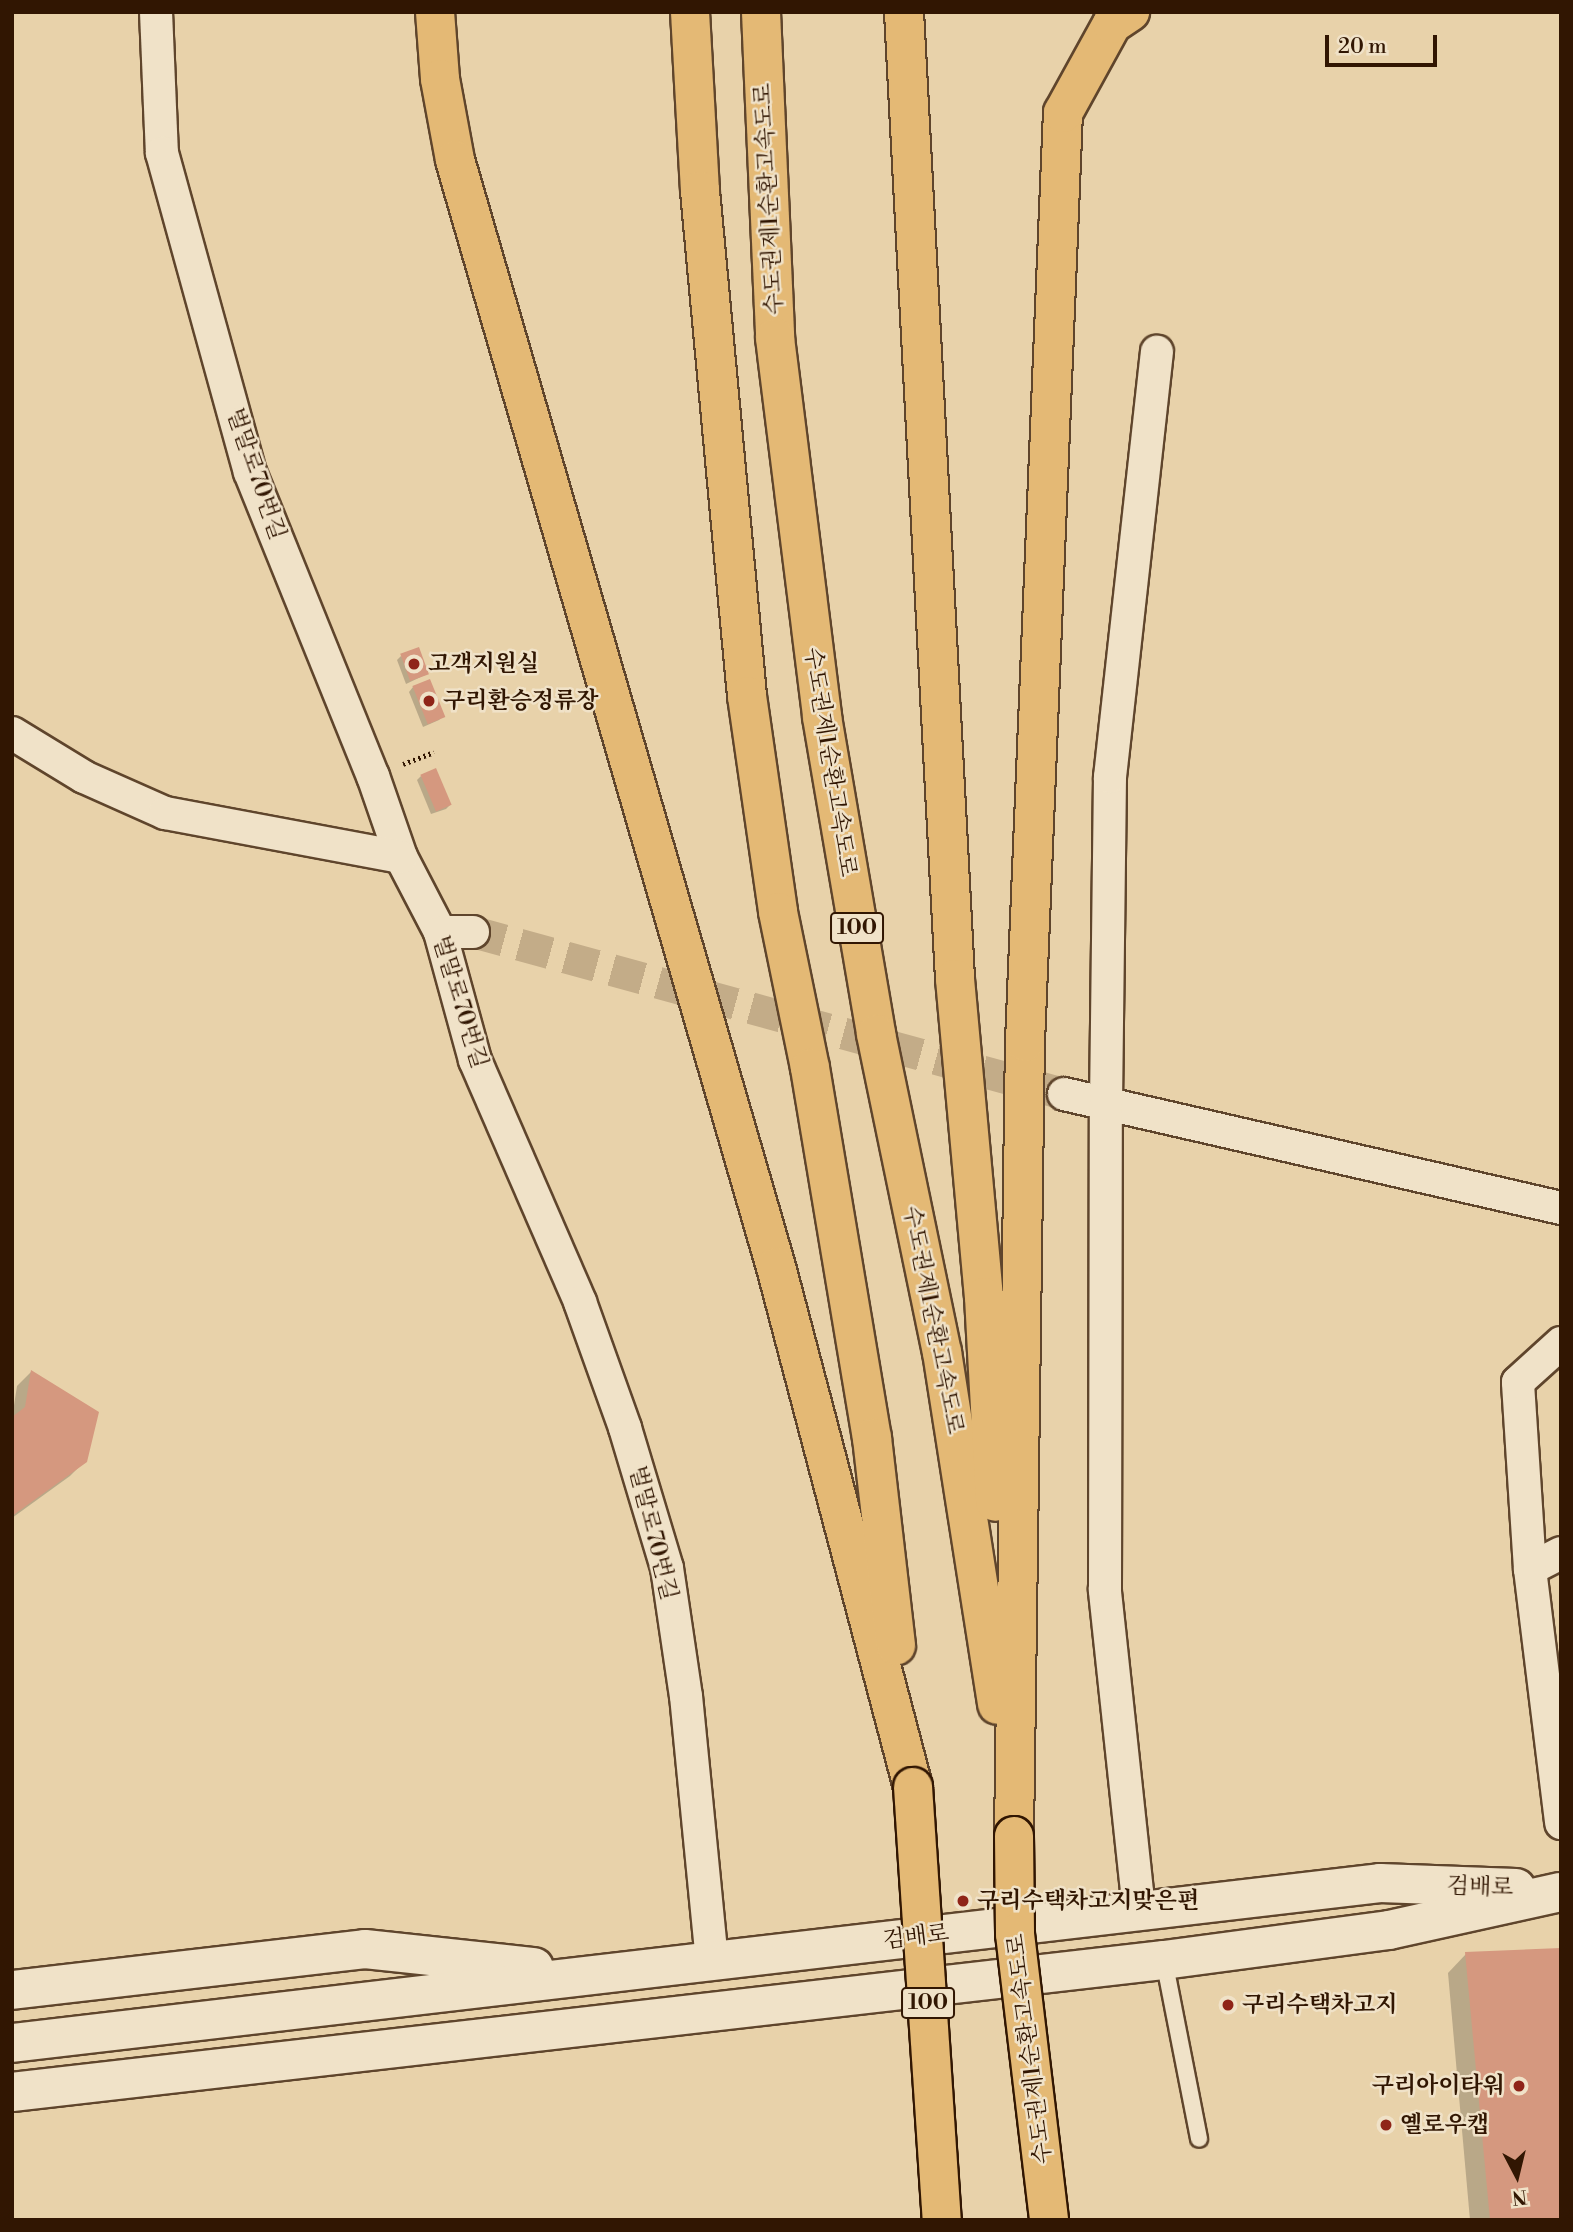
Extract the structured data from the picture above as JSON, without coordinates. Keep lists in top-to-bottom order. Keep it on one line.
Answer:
{"streets":{"highway":["수도권제1순환고속도로","100"],"street":["벌말로70번길","검배로"]},"crossings":[["벌말로70번길","검배로"]],"places":["고객지원실","구리환승정류장","구리수택차고지맞은편","구리수택차고지","구리아이타워","옐로우캡"],"scale_bar":"20 m","north":"bottom"}
